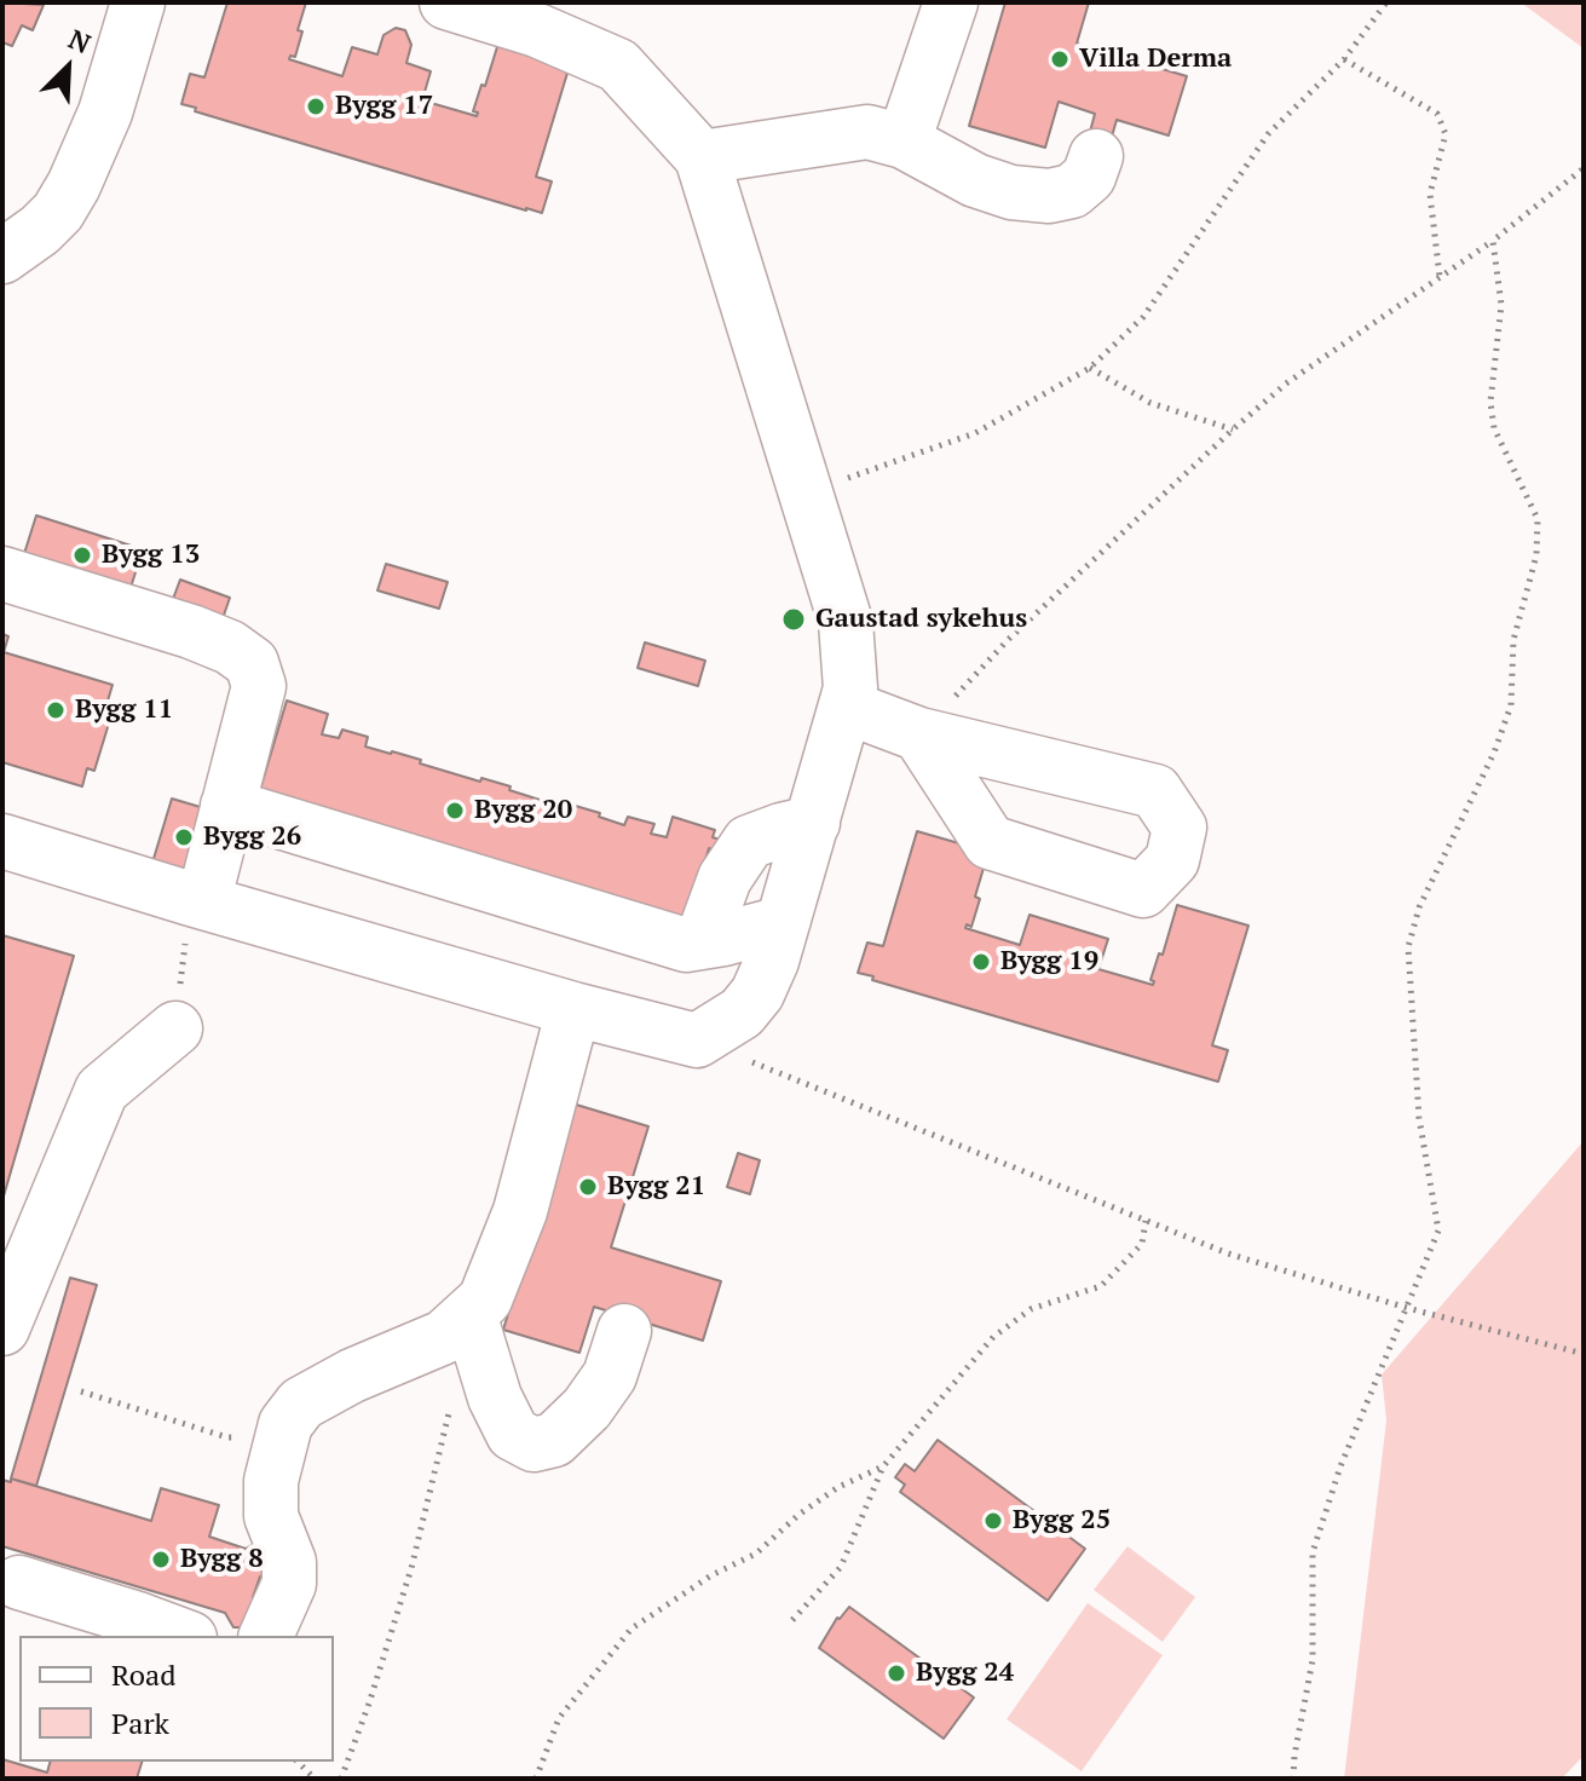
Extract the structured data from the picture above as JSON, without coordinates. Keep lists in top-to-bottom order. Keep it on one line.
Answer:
{"places":["Villa Derma","Bygg 17","Bygg 13","Gaustad sykehus","Bygg 11","Bygg 20","Bygg 26","Bygg 19","Bygg 21","Bygg 25","Bygg 8","Bygg 24"],"legend":["Road","Park"],"north":"top right"}
